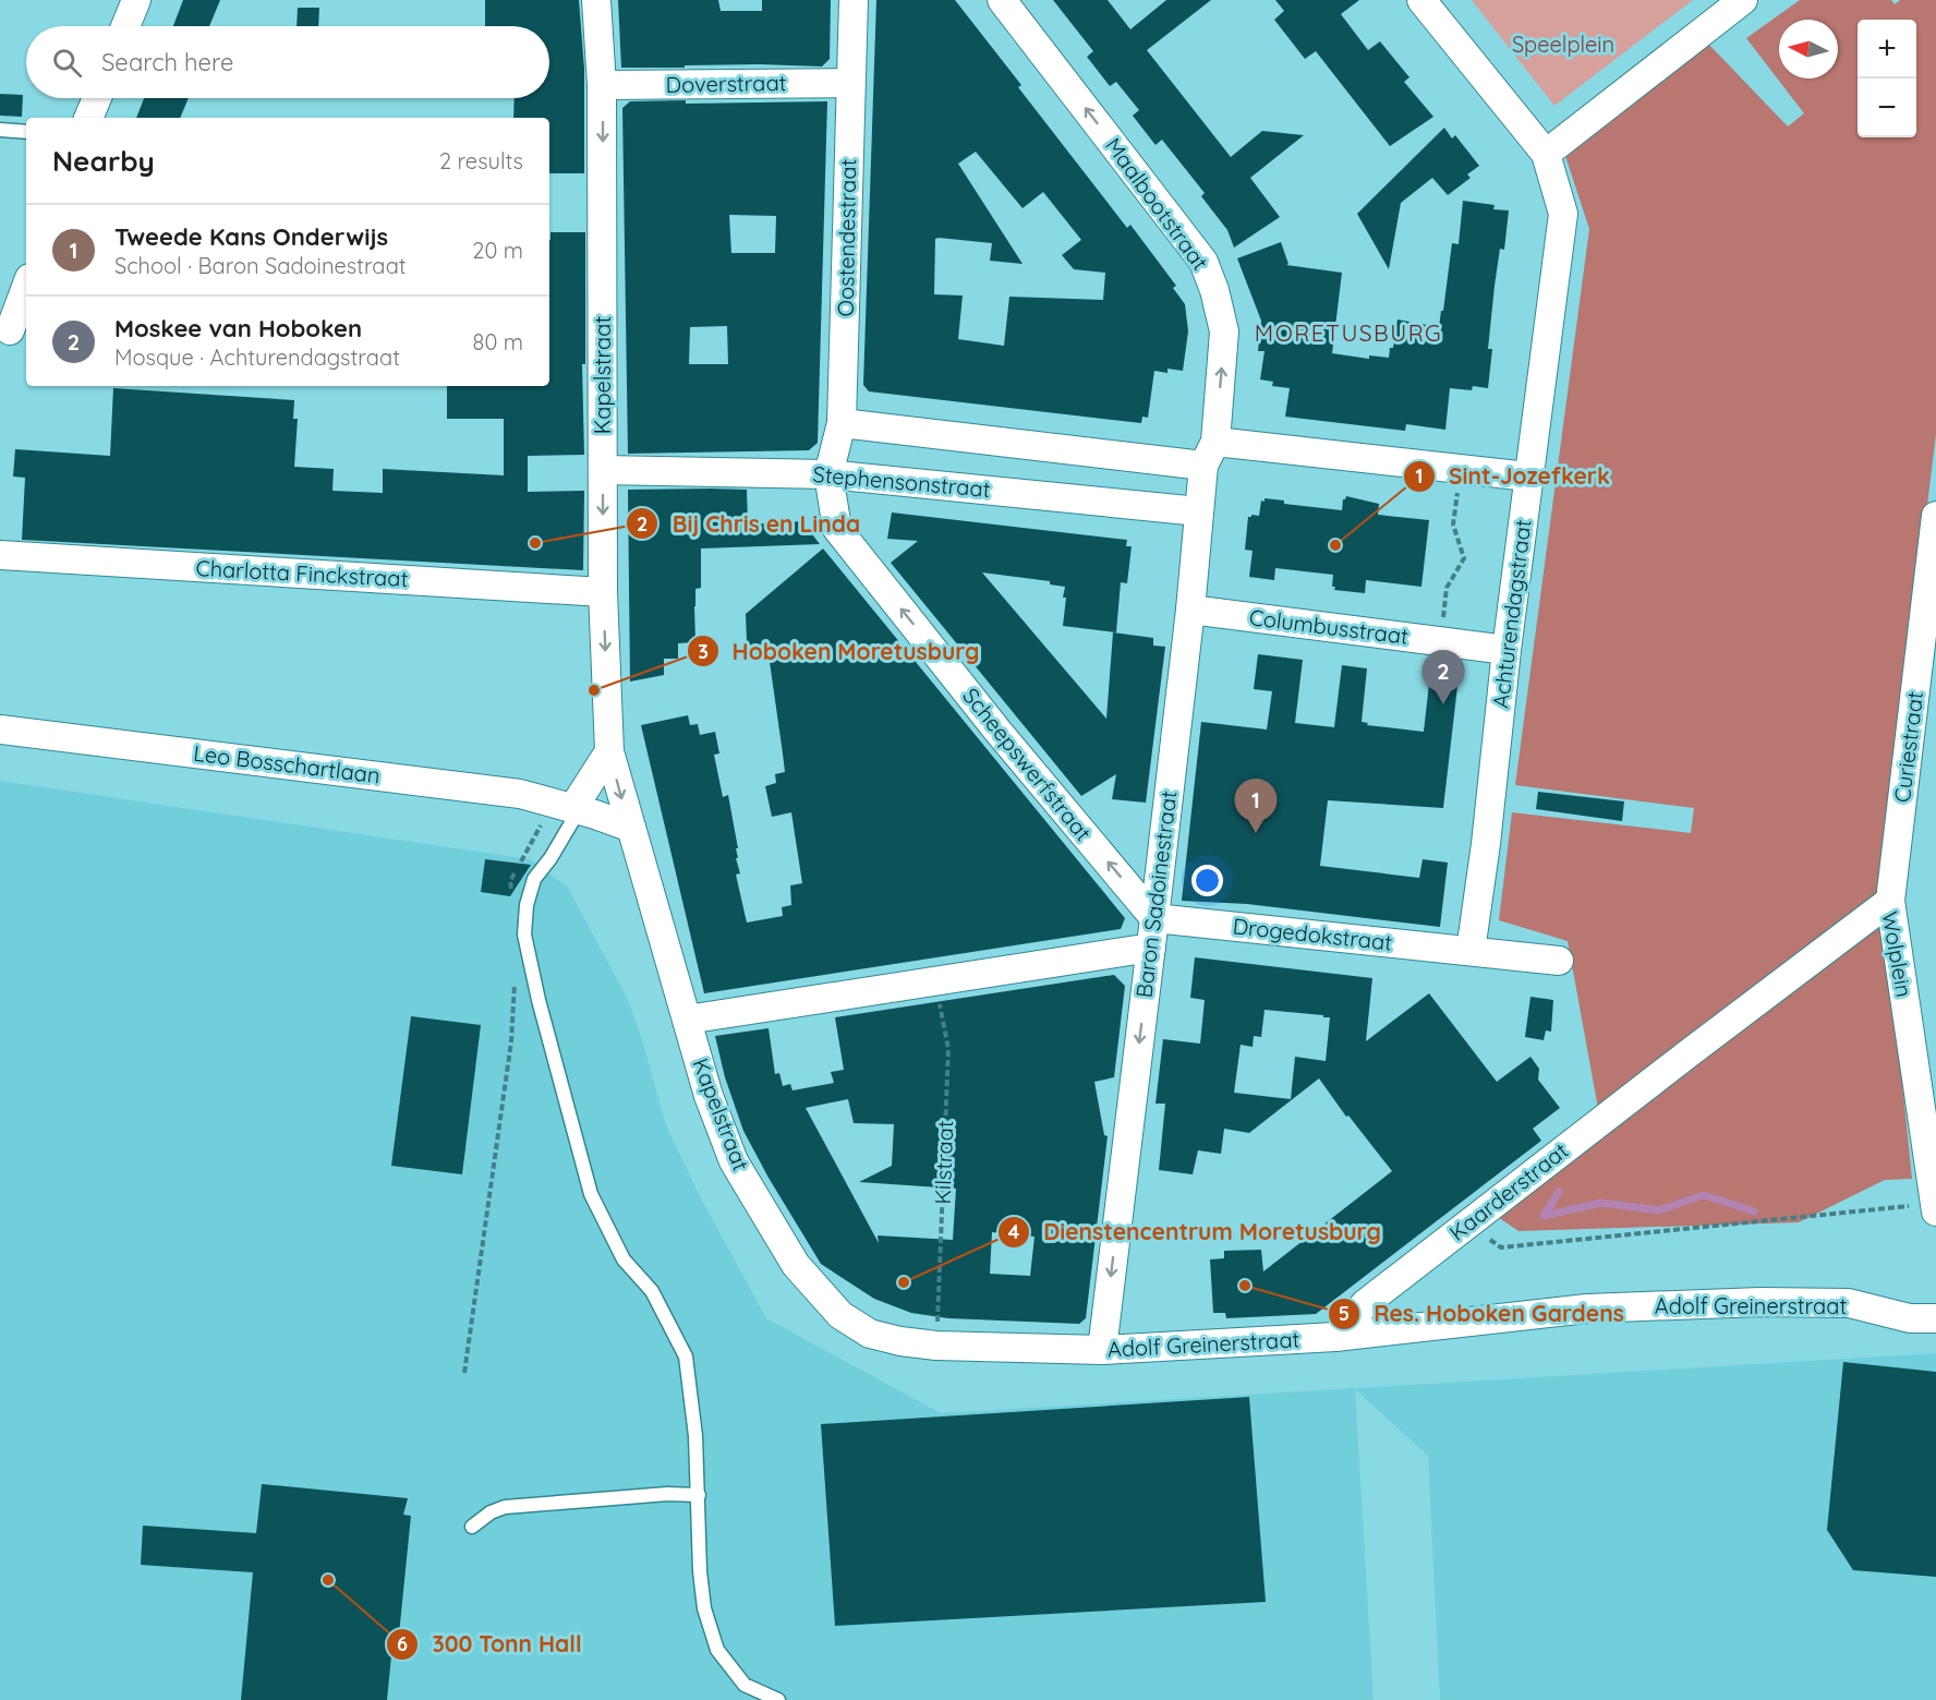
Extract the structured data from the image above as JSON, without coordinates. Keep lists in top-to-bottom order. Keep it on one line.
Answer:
{"streets":{"street":["Doverstraat","Maalbootstraat","Oostendestraat","Kapelstraat","Stephensonstraat","Charlotta Finckstraat","Achturendagstraat","Columbusstraat","Curiestraat","Leo Bosschartlaan","Scheepswerfstraat","Baron Sadoinestraat","Drogedokstraat","Wolplein","Kaarderstraat","Adolf Greinerstraat"],"path":["Kilstraat"]},"crossings":[["Doverstraat","Oostendestraat"],["Doverstraat","Kapelstraat"],["Maalbootstraat","Baron Sadoinestraat"],["Oostendestraat","Stephensonstraat"],["Oostendestraat","Scheepswerfstraat"],["Kapelstraat","Stephensonstraat"],["Kapelstraat","Charlotta Finckstraat"],["Kapelstraat","Adolf Greinerstraat"],["Stephensonstraat","Scheepswerfstraat"],["Stephensonstraat","Baron Sadoinestraat"],["Achturendagstraat","Columbusstraat"],["Achturendagstraat","Drogedokstraat"],["Columbusstraat","Baron Sadoinestraat"],["Curiestraat","Wolplein"],["Scheepswerfstraat","Baron Sadoinestraat"],["Scheepswerfstraat","Drogedokstraat"],["Baron Sadoinestraat","Drogedokstraat"],["Baron Sadoinestraat","Adolf Greinerstraat"],["Wolplein","Kaarderstraat"],["Kilstraat","Adolf Greinerstraat"],["Kaarderstraat","Adolf Greinerstraat"]],"one_way":["Maalbootstraat","Kapelstraat","Scheepswerfstraat","Baron Sadoinestraat"],"districts":["MORETUSBURG"],"parks":["Speelplein"],"places":["Bij Chris en Linda","Sint-Jozefkerk","Hoboken Moretusburg","Dienstencentrum Moretusburg","Res. Hoboken Gardens","300 Tonn Hall"],"north":"left","page":{"map_buttons":["+","−"],"search":"Search here","heading":["Nearby","2 results"],"list":[{"mark":"1","name":"Tweede Kans Onderwijs","note":"School · Baron Sadoinestraat","value":"20 m"},{"mark":"2","name":"Moskee van Hoboken","note":"Mosque · Achturendagstraat","value":"80 m"}],"pins":["2","1"]}}
